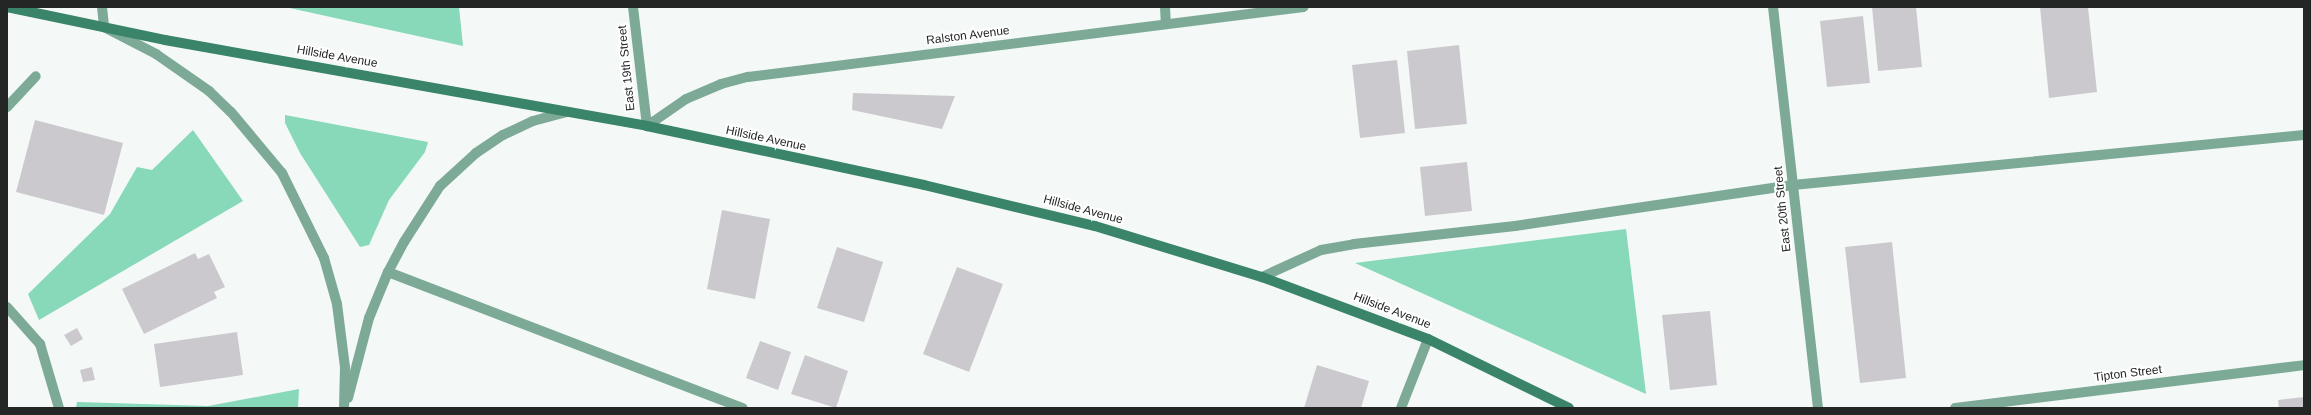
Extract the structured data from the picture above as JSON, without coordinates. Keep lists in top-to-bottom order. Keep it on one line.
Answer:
{"streets":{"street":["Ralston Avenue","Hillside Avenue","East 19th Street","East 20th Street","Tipton Street"]},"crossings":[["Ralston Avenue","Hillside Avenue"],["Ralston Avenue","East 19th Street"],["Hillside Avenue","East 19th Street"]]}
